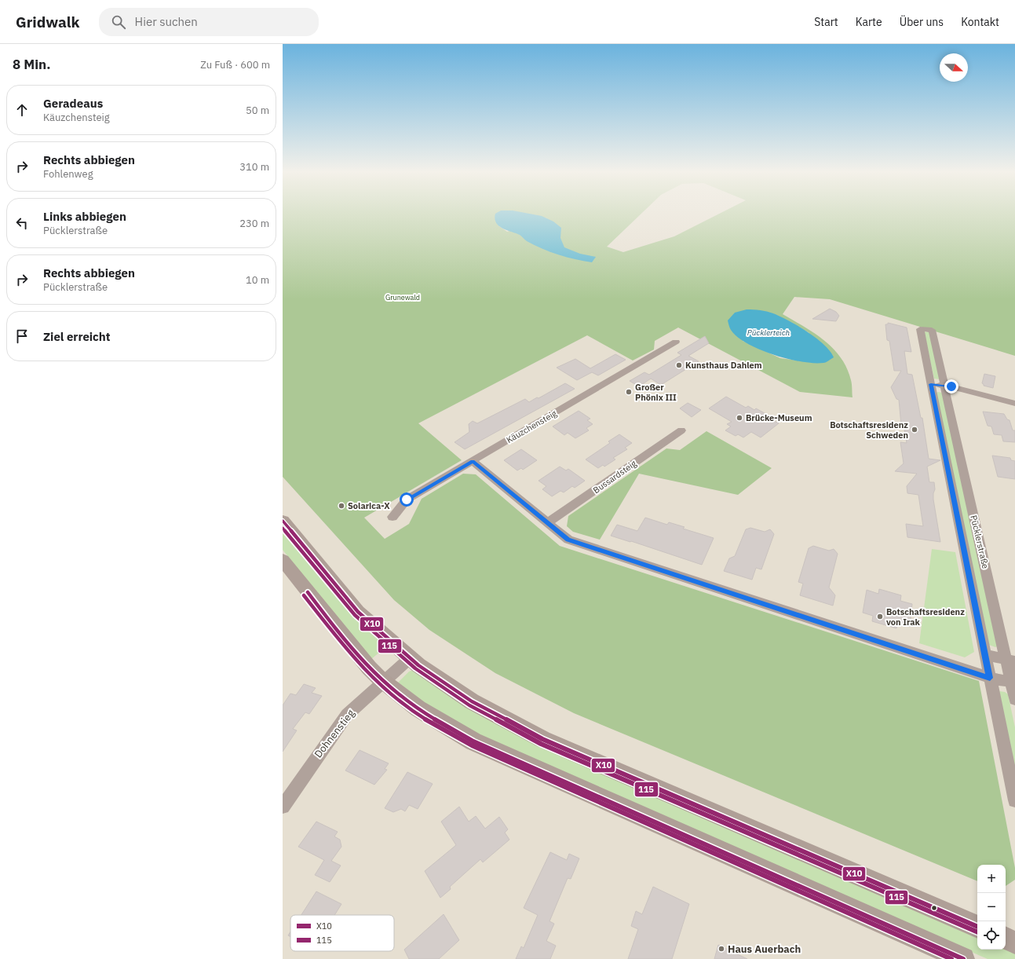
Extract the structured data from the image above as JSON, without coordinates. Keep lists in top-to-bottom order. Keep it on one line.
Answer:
{"streets":{"street":["Käuzchensteig","Bussardsteig","Pücklerstraße","Dohnenstieg"]},"water":["Pücklerteich"],"parks":["Grunewald"],"places":["Kunsthaus Dahlem","Großer Phönix III","Brücke-Museum","Botschaftsresidenz Schweden","Solarica-X","Botschaftsresidenz von Irak","Haus Auerbach"],"lines":["transit line X10","transit line 115"],"legend":["X10","115"],"north":"right","page":{"header":"Gridwalk","search":"Hier suchen","nav":["Start","Karte","Über uns","Kontakt"],"heading":["8 Min.","Zu Fuß · 600 m"],"list":[["Geradeaus","Käuzchensteig","50 m"],["Rechts abbiegen","Fohlenweg","310 m"],["Links abbiegen","Pücklerstraße","230 m"],["Rechts abbiegen","Pücklerstraße","10 m"],"Ziel erreicht"],"map_buttons":["+","−"]}}
